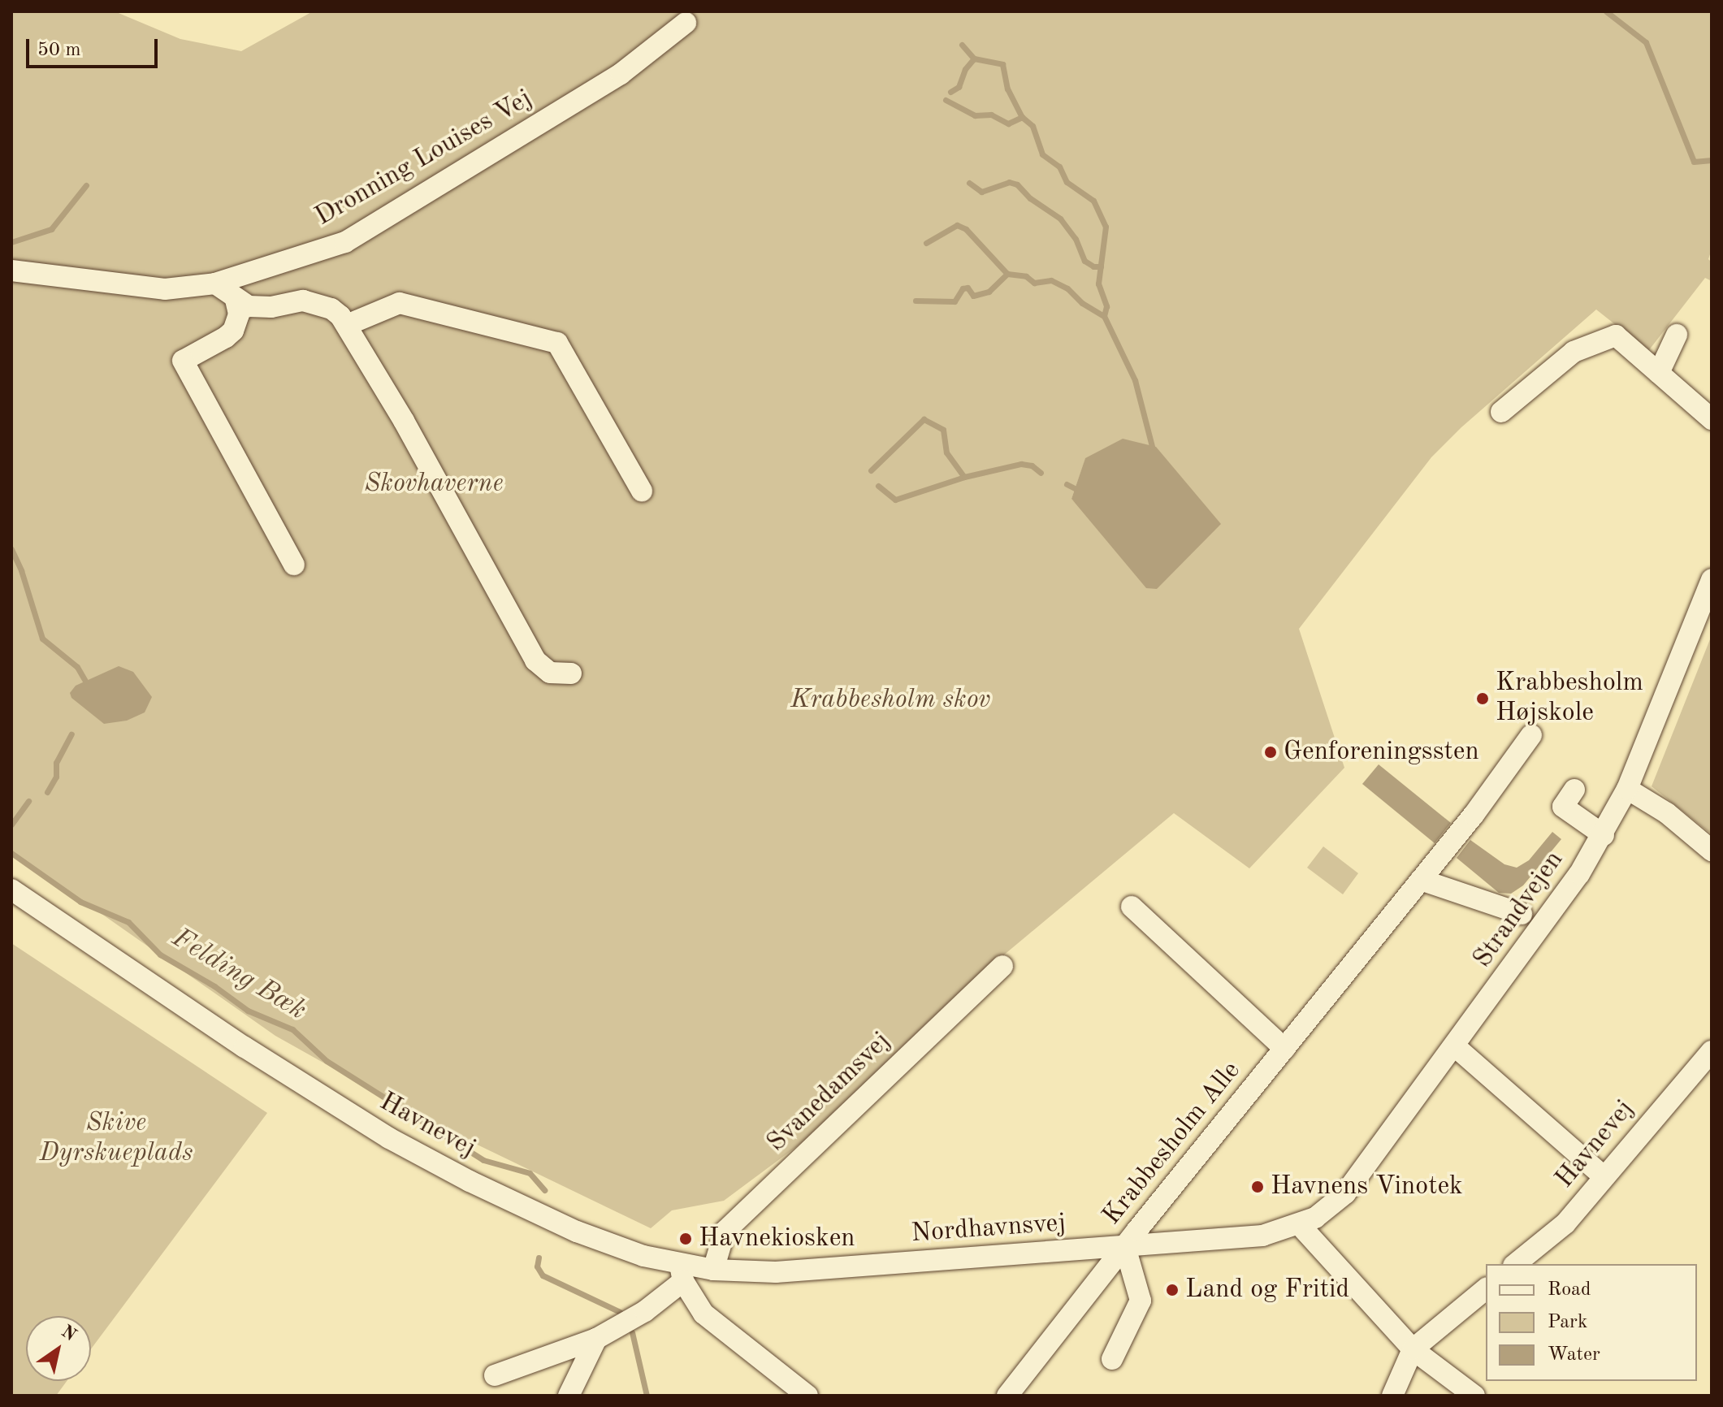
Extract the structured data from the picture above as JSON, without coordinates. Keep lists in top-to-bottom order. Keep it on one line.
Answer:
{"streets":{"street":["Dronning Louises Vej","Strandvejen","Svanedamsvej","Havnevej","Krabbesholm Alle","Nordhavnsvej"]},"crossings":[["Strandvejen","Nordhavnsvej"],["Svanedamsvej","Nordhavnsvej"],["Havnevej","Nordhavnsvej"],["Krabbesholm Alle","Nordhavnsvej"]],"water":["Felding Bæk"],"parks":["Skovhaverne","Krabbesholm skov","Skive Dyrskueplads"],"places":["Krabbesholm Højskole","Genforeningssten","Havnens Vinotek","Havnekiosken","Land og Fritid"],"legend":["Road","Park","Water"],"scale_bar":"50 m","north":"top right"}
